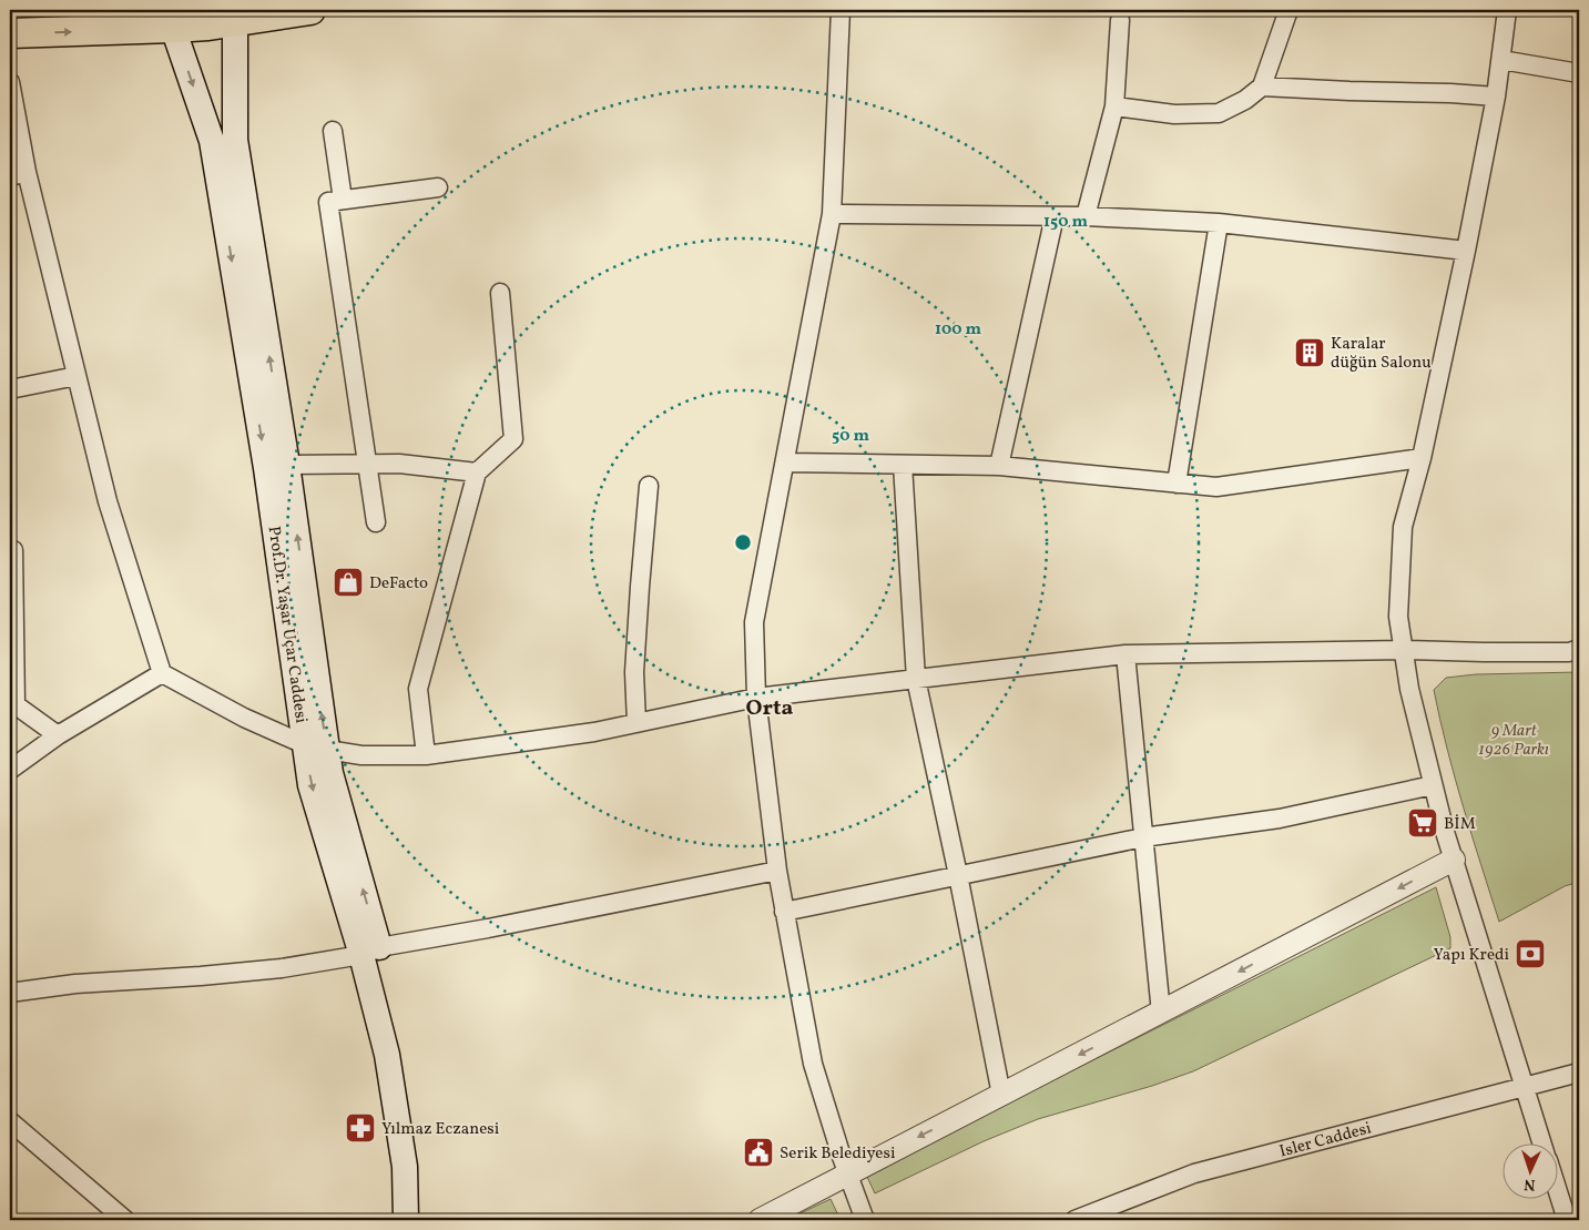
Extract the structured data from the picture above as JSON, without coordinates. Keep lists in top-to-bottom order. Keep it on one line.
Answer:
{"streets":{"main road":["Prof.Dr. Yaşar Uçar Caddesi"],"street":["Isler Caddesi"]},"districts":["Orta"],"parks":["9 Mart 1926 Parkı"],"places":{"building":["Karalar düğün Salonu"],"shop":["DeFacto"],"supermarket":["BİM"],"bank":["Yapı Kredi"],"pharmacy":["Yılmaz Eczanesi"],"public building":["Serik Belediyesi"]},"north":"bottom","rings":["150 m","100 m","50 m"]}
